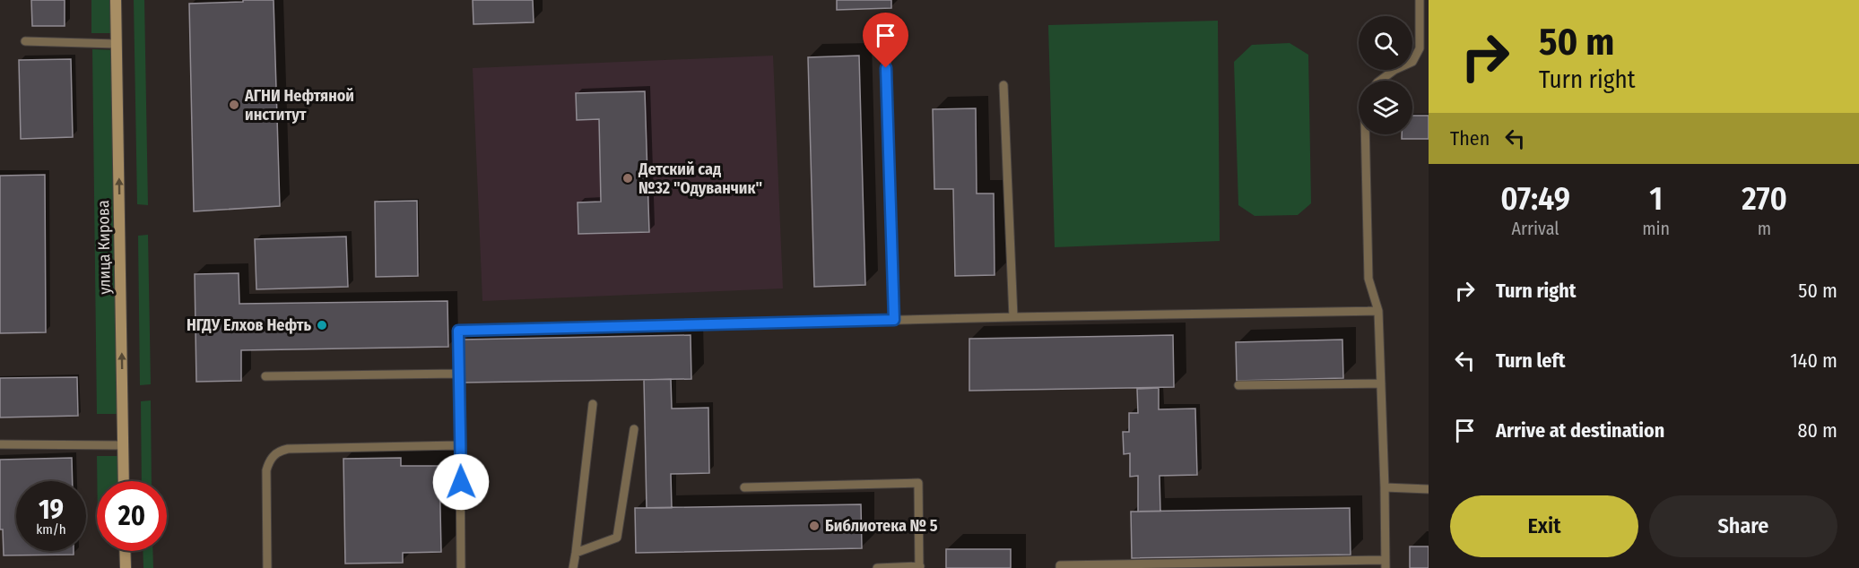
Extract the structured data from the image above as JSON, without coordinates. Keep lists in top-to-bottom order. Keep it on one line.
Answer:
{"streets":{"street":["улица Кирова"]},"one_way":["улица Кирова"],"places":["АГНИ Нефтяной институт","Детский сад №32 \"Одуванчик\"","НГДУ Елхов Нефть","Библиотека № 5"],"page":{"turn":["50 m","Turn right"],"then":"Then","eta":["07:49","Arrival","1","min","270","m"],"list":[{"name":"Turn right","value":"50 m"},{"name":"Turn left","value":"140 m"},{"name":"Arrive at destination","value":"80 m"}],"speed":"19 km/h","limit":"20","buttons":["Exit","Share"]}}
